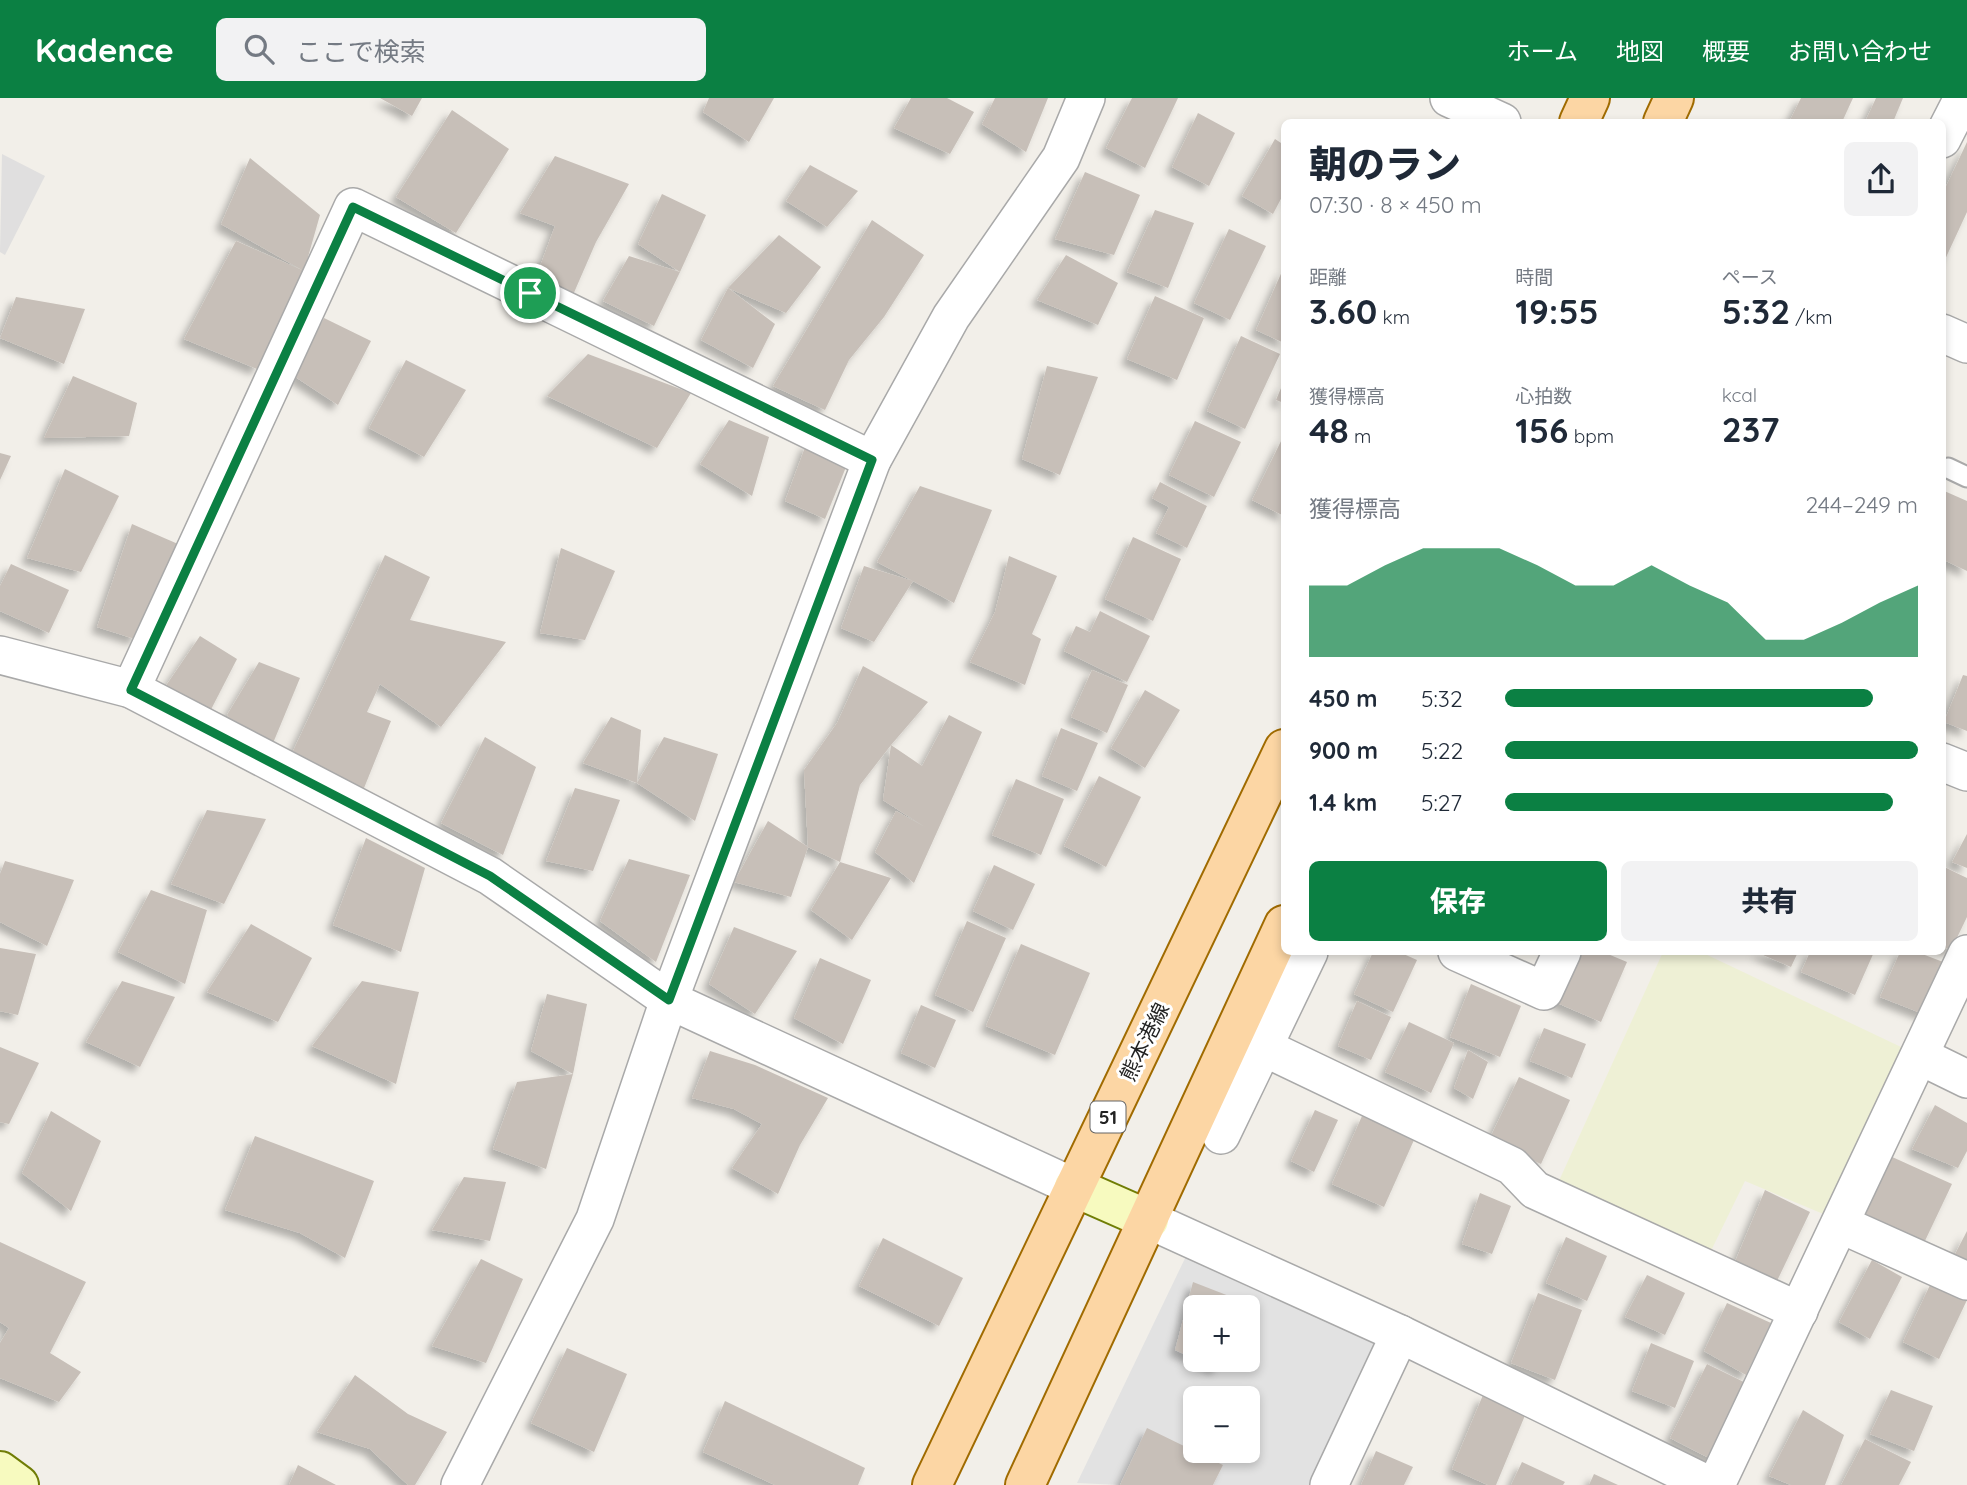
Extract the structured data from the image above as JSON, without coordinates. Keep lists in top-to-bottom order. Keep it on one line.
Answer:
{"streets":{"main road":["熊本港線","51"]},"page":{"header":"Kadence","search":"ここで検索","nav":["ホーム","地図","概要","お問い合わせ"],"heading":["朝のラン","07:30 · 8 × 450 m"],"stats":[["距離","3.60 km"],["時間","19:55"],["ペース","5:32 /km"],["獲得標高","48 m"],["心拍数","156 bpm"],["kcal","237"]],"chart":["獲得標高","244–249 m"],"list":[{"name":"450 m","note":"5:32"},{"name":"900 m","note":"5:22"},{"name":"1.4 km","note":"5:27"}],"buttons":["保存","共有"],"map_buttons":["+","−"]}}
